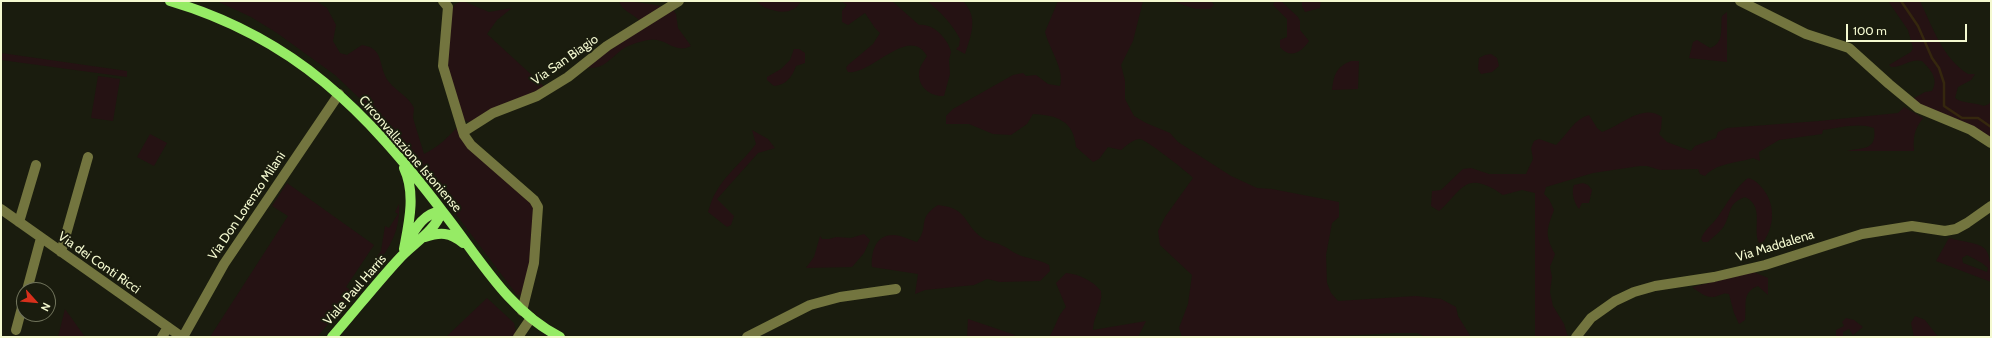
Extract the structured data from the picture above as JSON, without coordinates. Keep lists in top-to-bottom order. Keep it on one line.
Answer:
{"streets":{"main road":["Circonvallazione Istoniense","Viale Paul Harris"],"street":["Via San Biagio","Via Don Lorenzo Milani","Via Maddalena","Via dei Conti Ricci"]},"crossings":[["Circonvallazione Istoniense","Via Don Lorenzo Milani"],["Circonvallazione Istoniense","Viale Paul Harris"],["Via Don Lorenzo Milani","Via dei Conti Ricci"]],"scale_bar":"100 m","north":"bottom right"}
